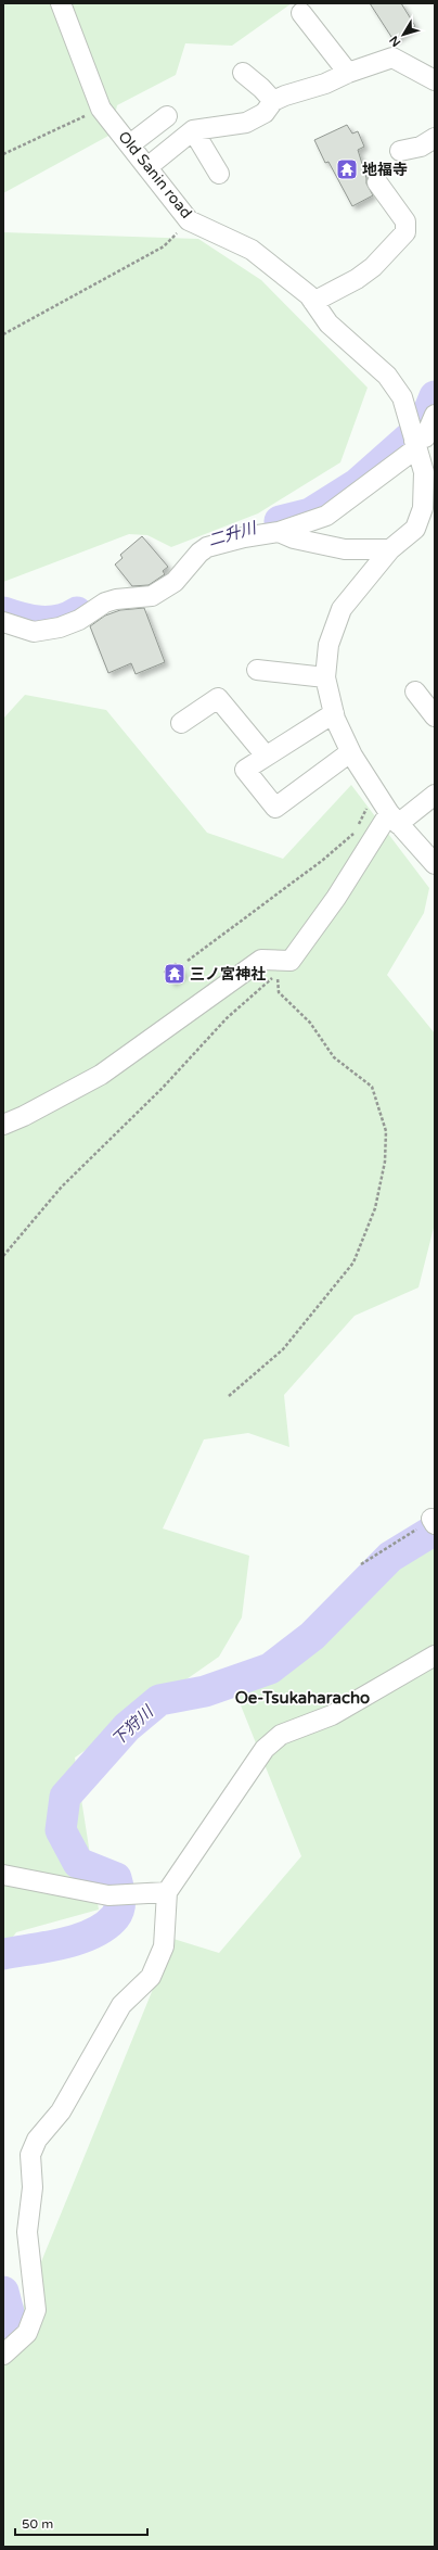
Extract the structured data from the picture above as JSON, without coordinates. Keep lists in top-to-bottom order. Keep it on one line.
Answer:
{"streets":{"street":["Old Sanin road"]},"districts":["Oe-Tsukaharacho"],"water":["二升川","下狩川"],"places":{"temple":["地福寺","三ノ宮神社"]},"scale_bar":"50 m","north":"bottom left"}
